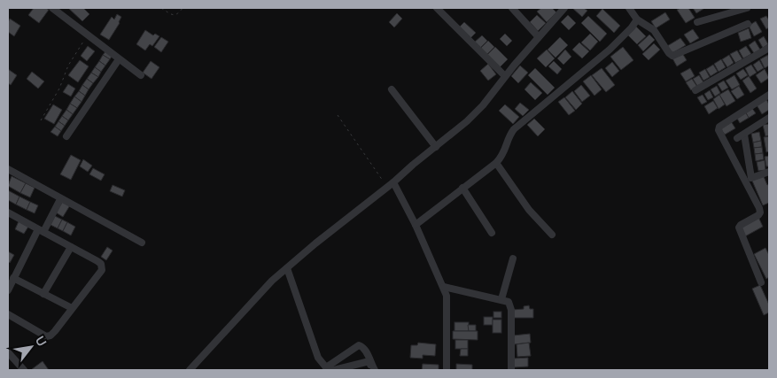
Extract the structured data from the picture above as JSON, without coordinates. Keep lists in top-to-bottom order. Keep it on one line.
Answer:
{"north":"top right"}
